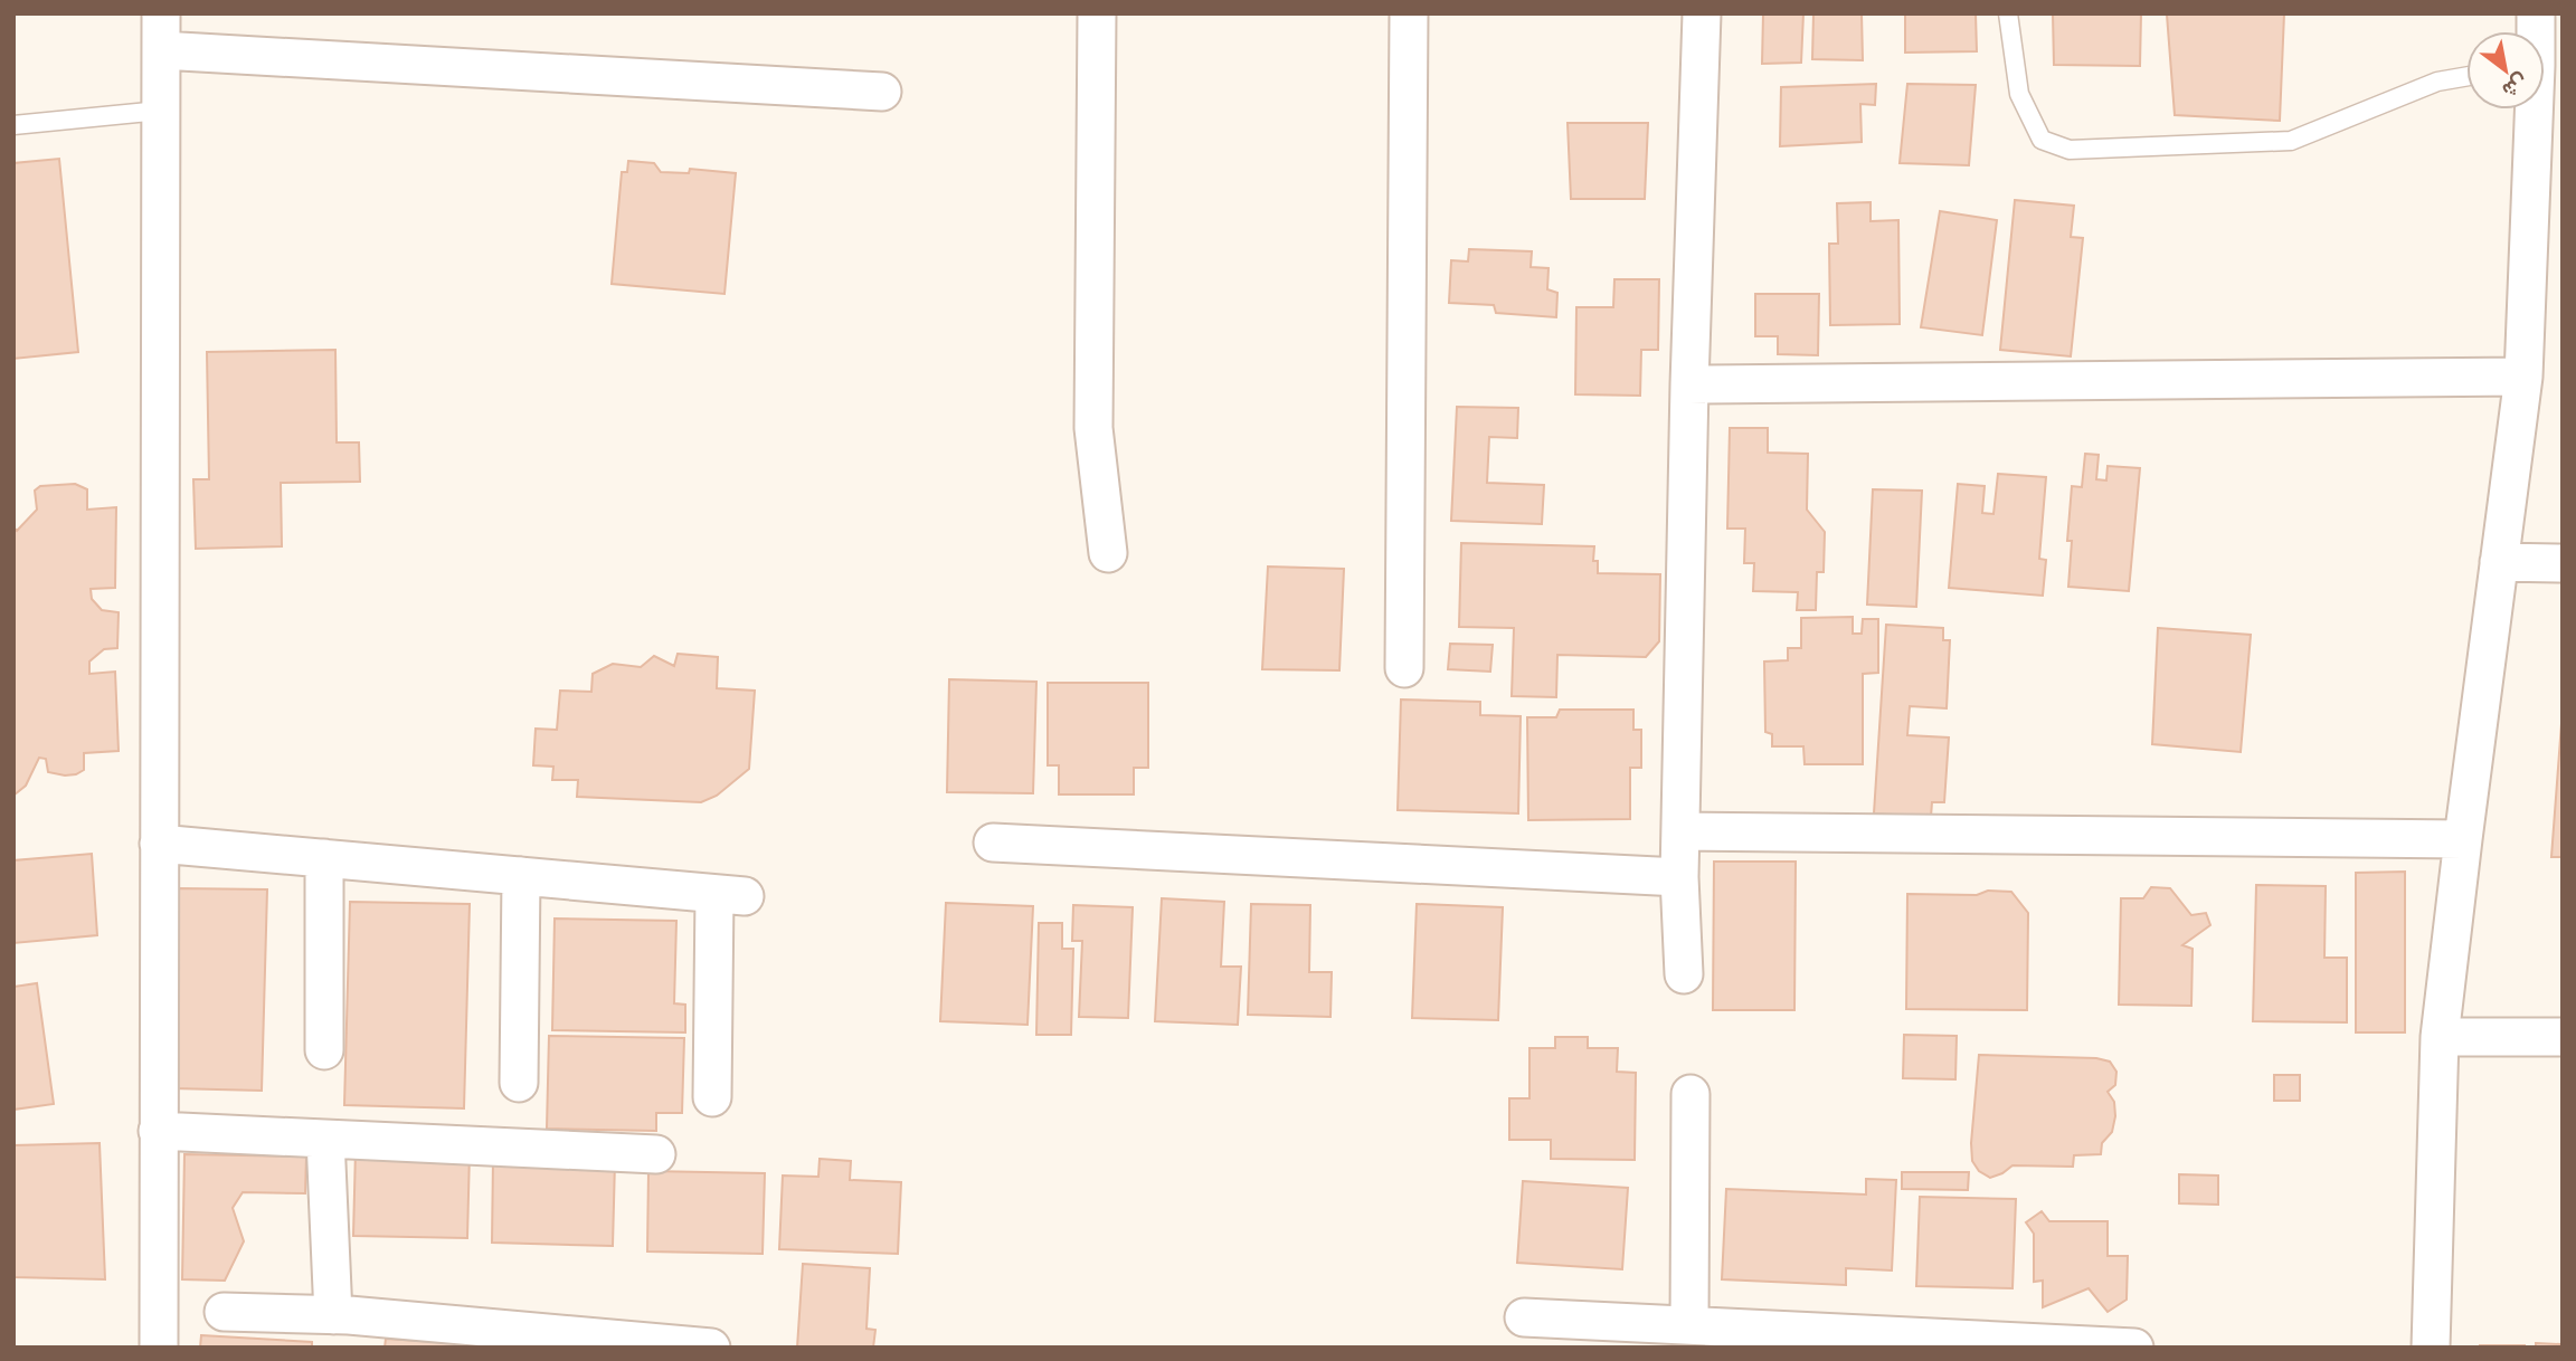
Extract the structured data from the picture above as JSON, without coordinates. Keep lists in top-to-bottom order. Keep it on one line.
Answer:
{"north":"bottom right"}
